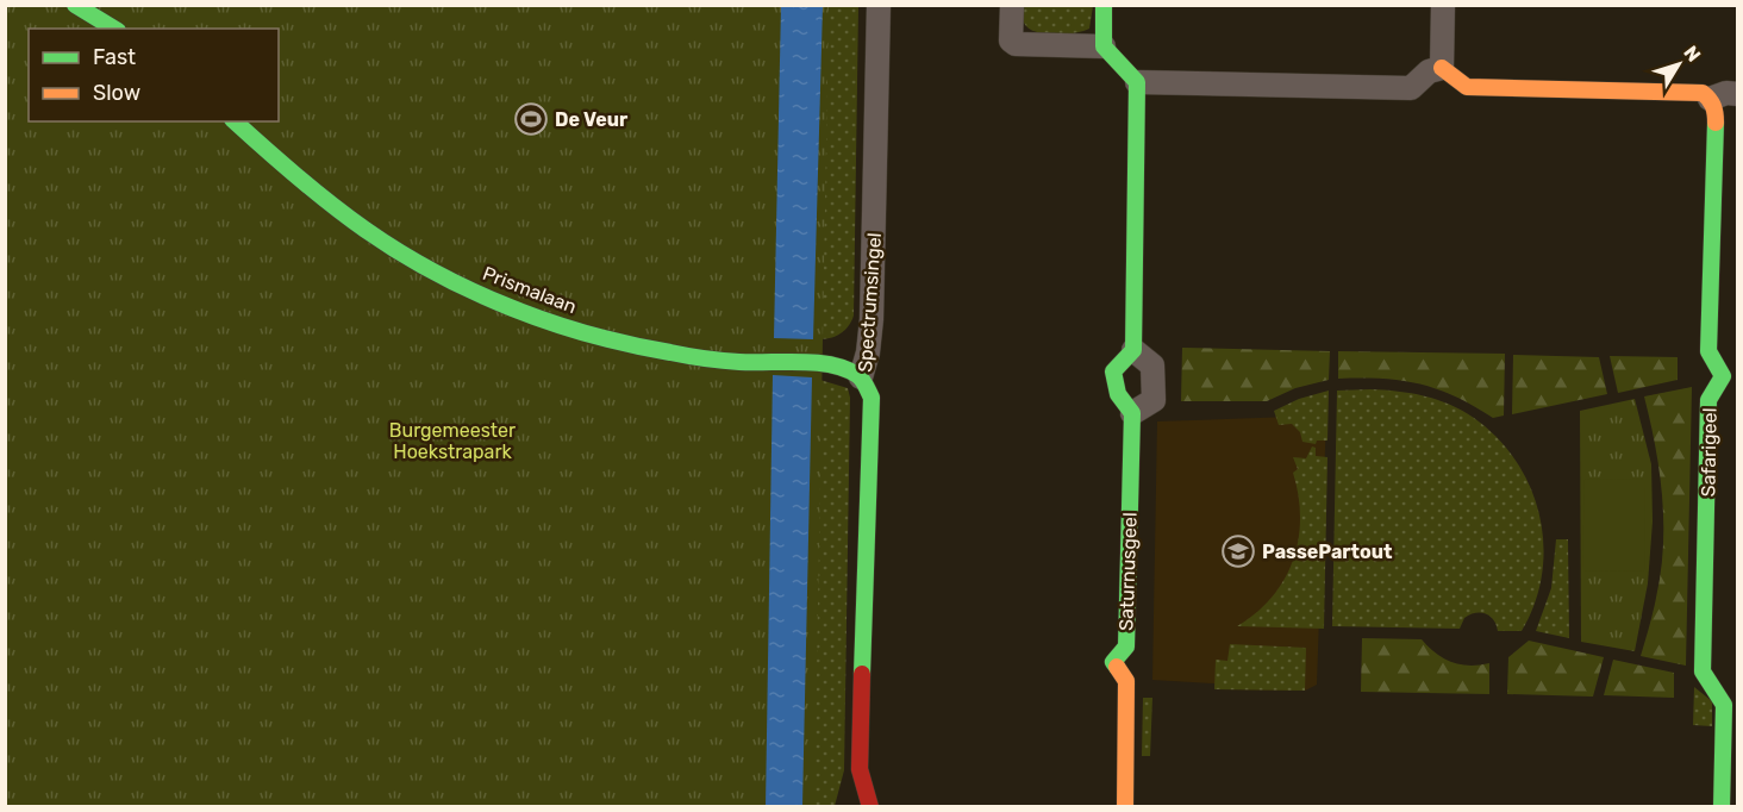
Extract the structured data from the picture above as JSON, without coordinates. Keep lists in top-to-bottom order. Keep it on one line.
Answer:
{"streets":{"street":["Prismalaan","Spectrumsingel","Safarigeel","Saturnusgeel"]},"crossings":[["Prismalaan","Spectrumsingel"]],"parks":["Burgemeester Hoekstrapark"],"places":{"sports":["De Veur"],"school or university":["PassePartout"]},"legend":["Fast","Slow"],"north":"top right"}
